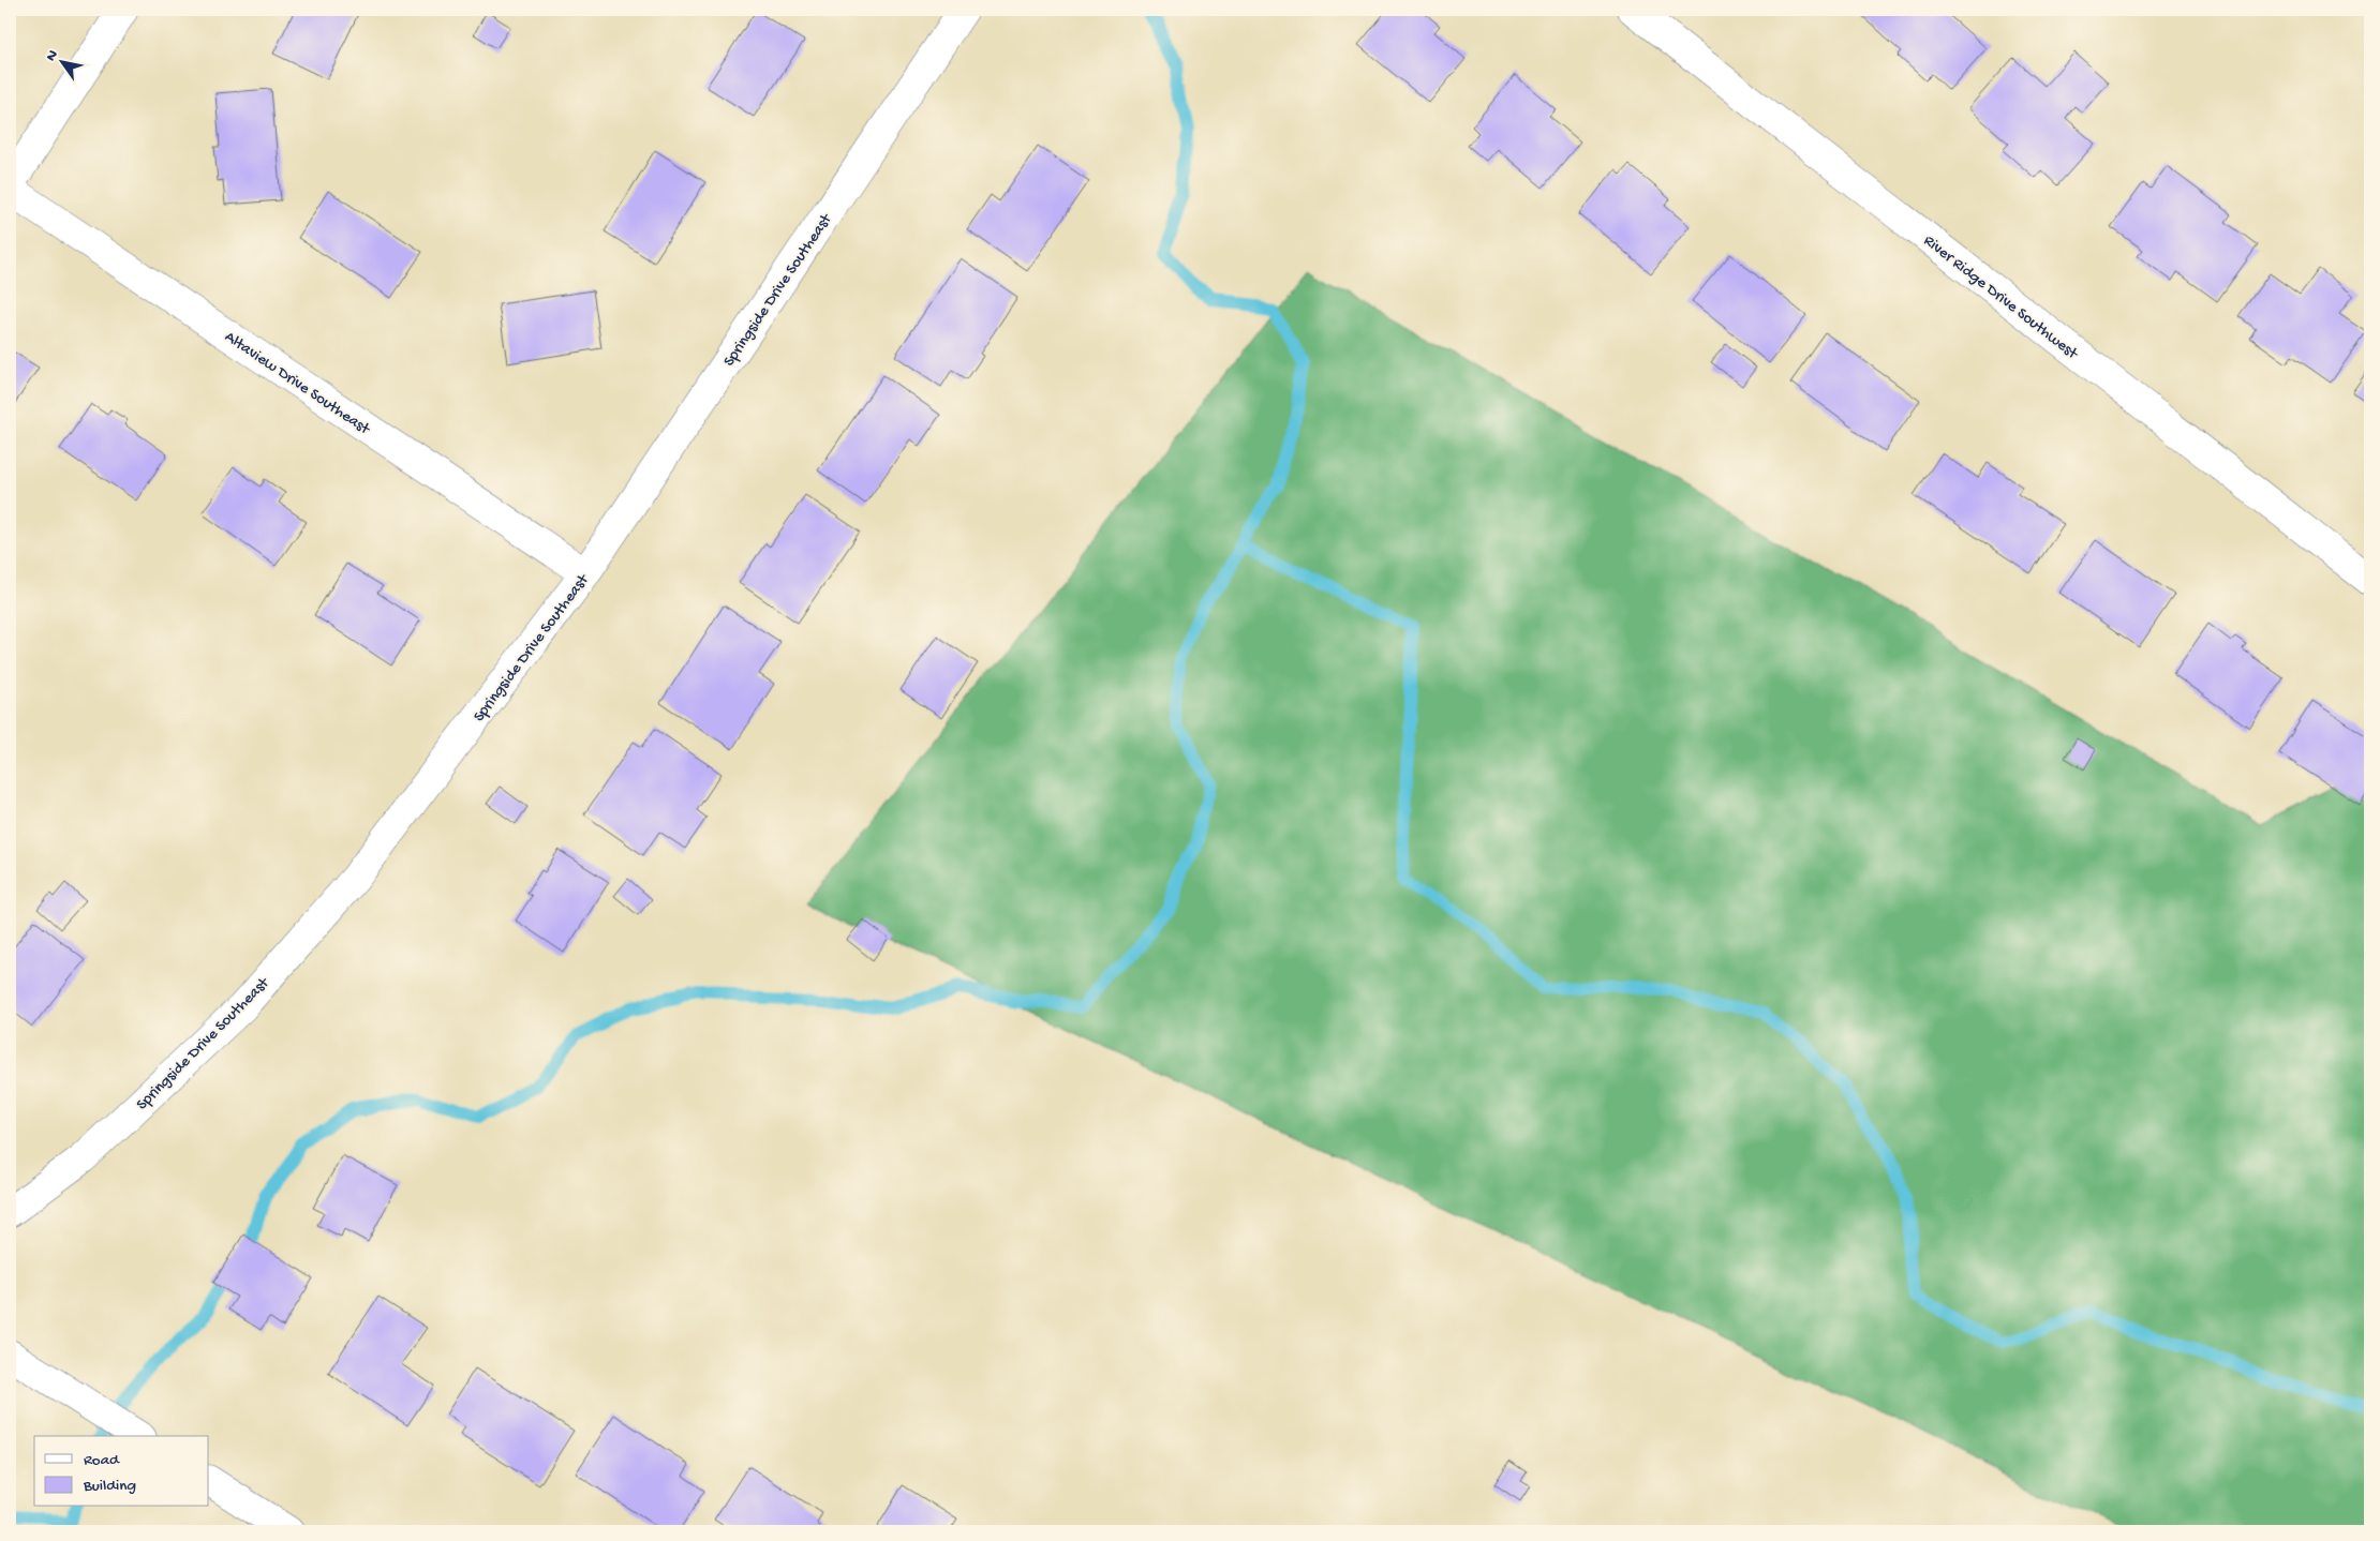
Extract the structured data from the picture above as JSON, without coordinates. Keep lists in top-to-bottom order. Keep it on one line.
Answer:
{"streets":{"street":["Springside Drive Southeast","River Ridge Drive Southwest","Altaview Drive Southeast"]},"crossings":[["Springside Drive Southeast","Altaview Drive Southeast"]],"legend":["Road","Building"],"north":"top left"}
